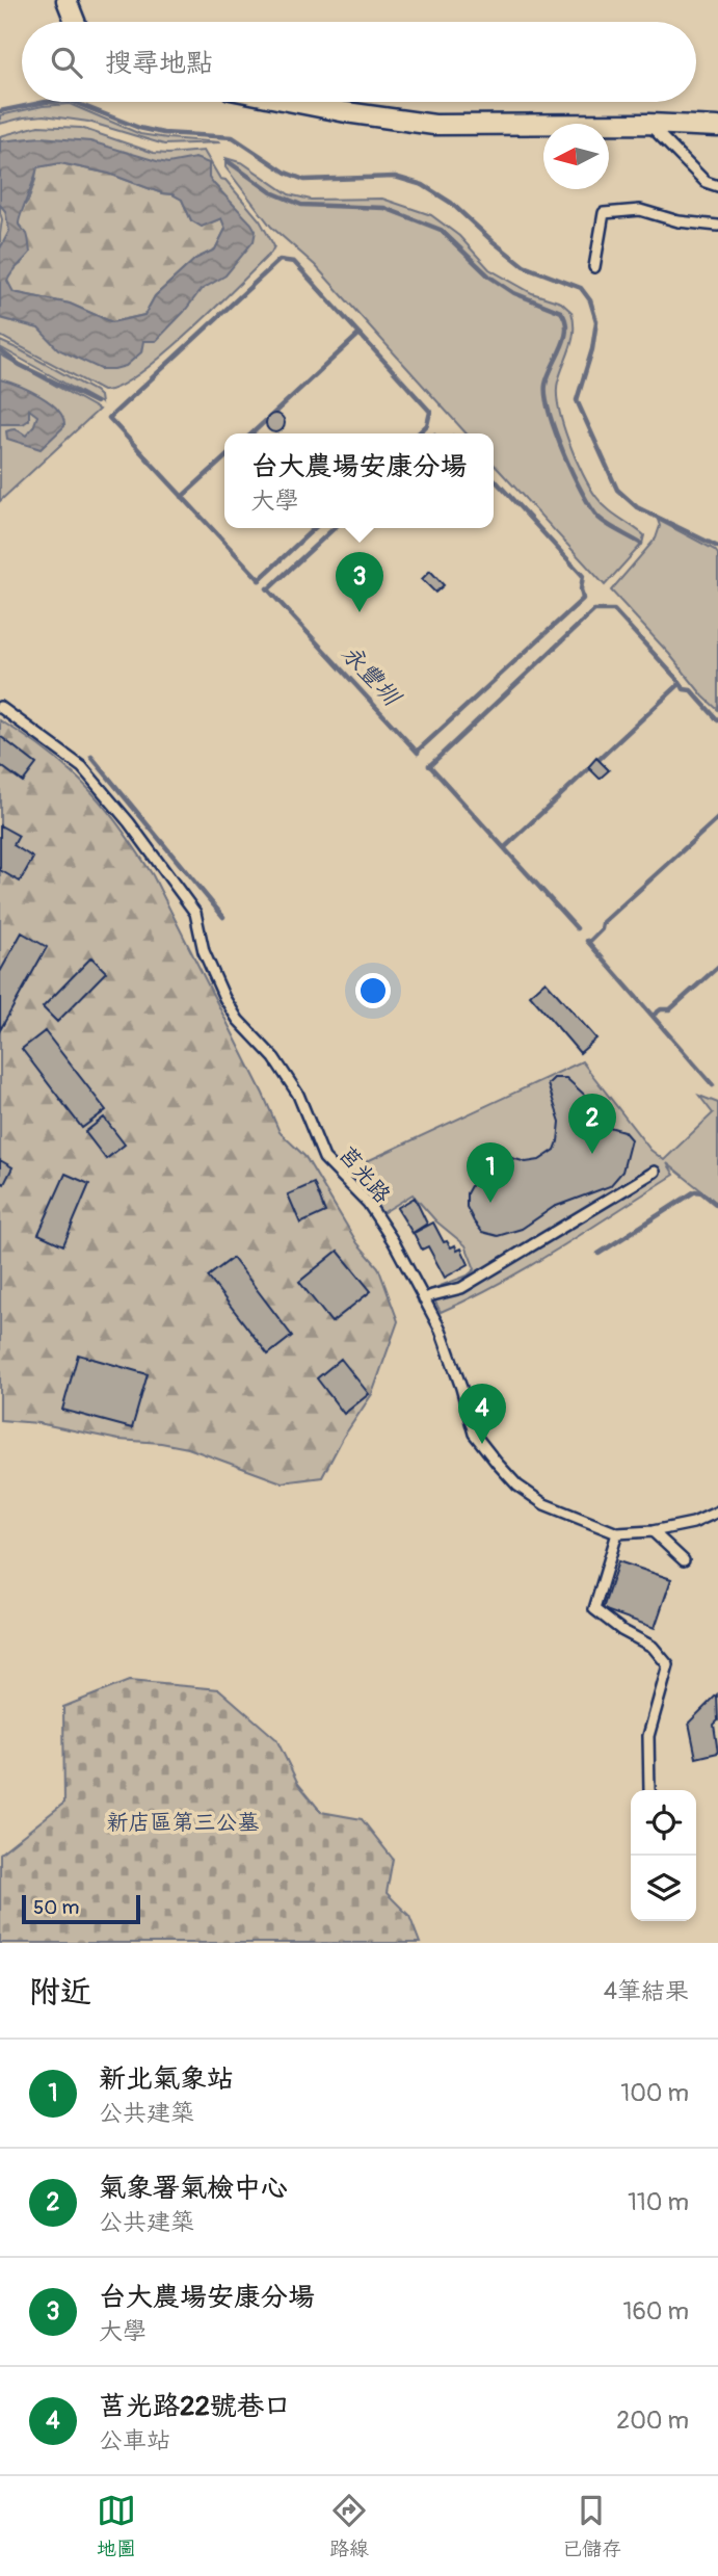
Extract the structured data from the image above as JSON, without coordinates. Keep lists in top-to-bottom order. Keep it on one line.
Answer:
{"streets":{"lane":["莒光路"]},"water":["永豐圳"],"parks":["新店區第三公墓"],"scale_bar":"50 m","north":"left","page":{"search":"搜尋地點","popup":["台大農場安康分場","大學"],"pins":["3","2","1","4"],"scale":"50 m","heading":["附近","4筆結果"],"list":[{"mark":"1","name":"新北氣象站","note":"公共建築","value":"100 m"},{"mark":"2","name":"氣象署氣檢中心","note":"公共建築","value":"110 m"},{"mark":"3","name":"台大農場安康分場","note":"大學","value":"160 m"},{"mark":"4","name":"莒光路22號巷口","note":"公車站","value":"200 m"}],"nav":["地圖","路線","已儲存"]}}
